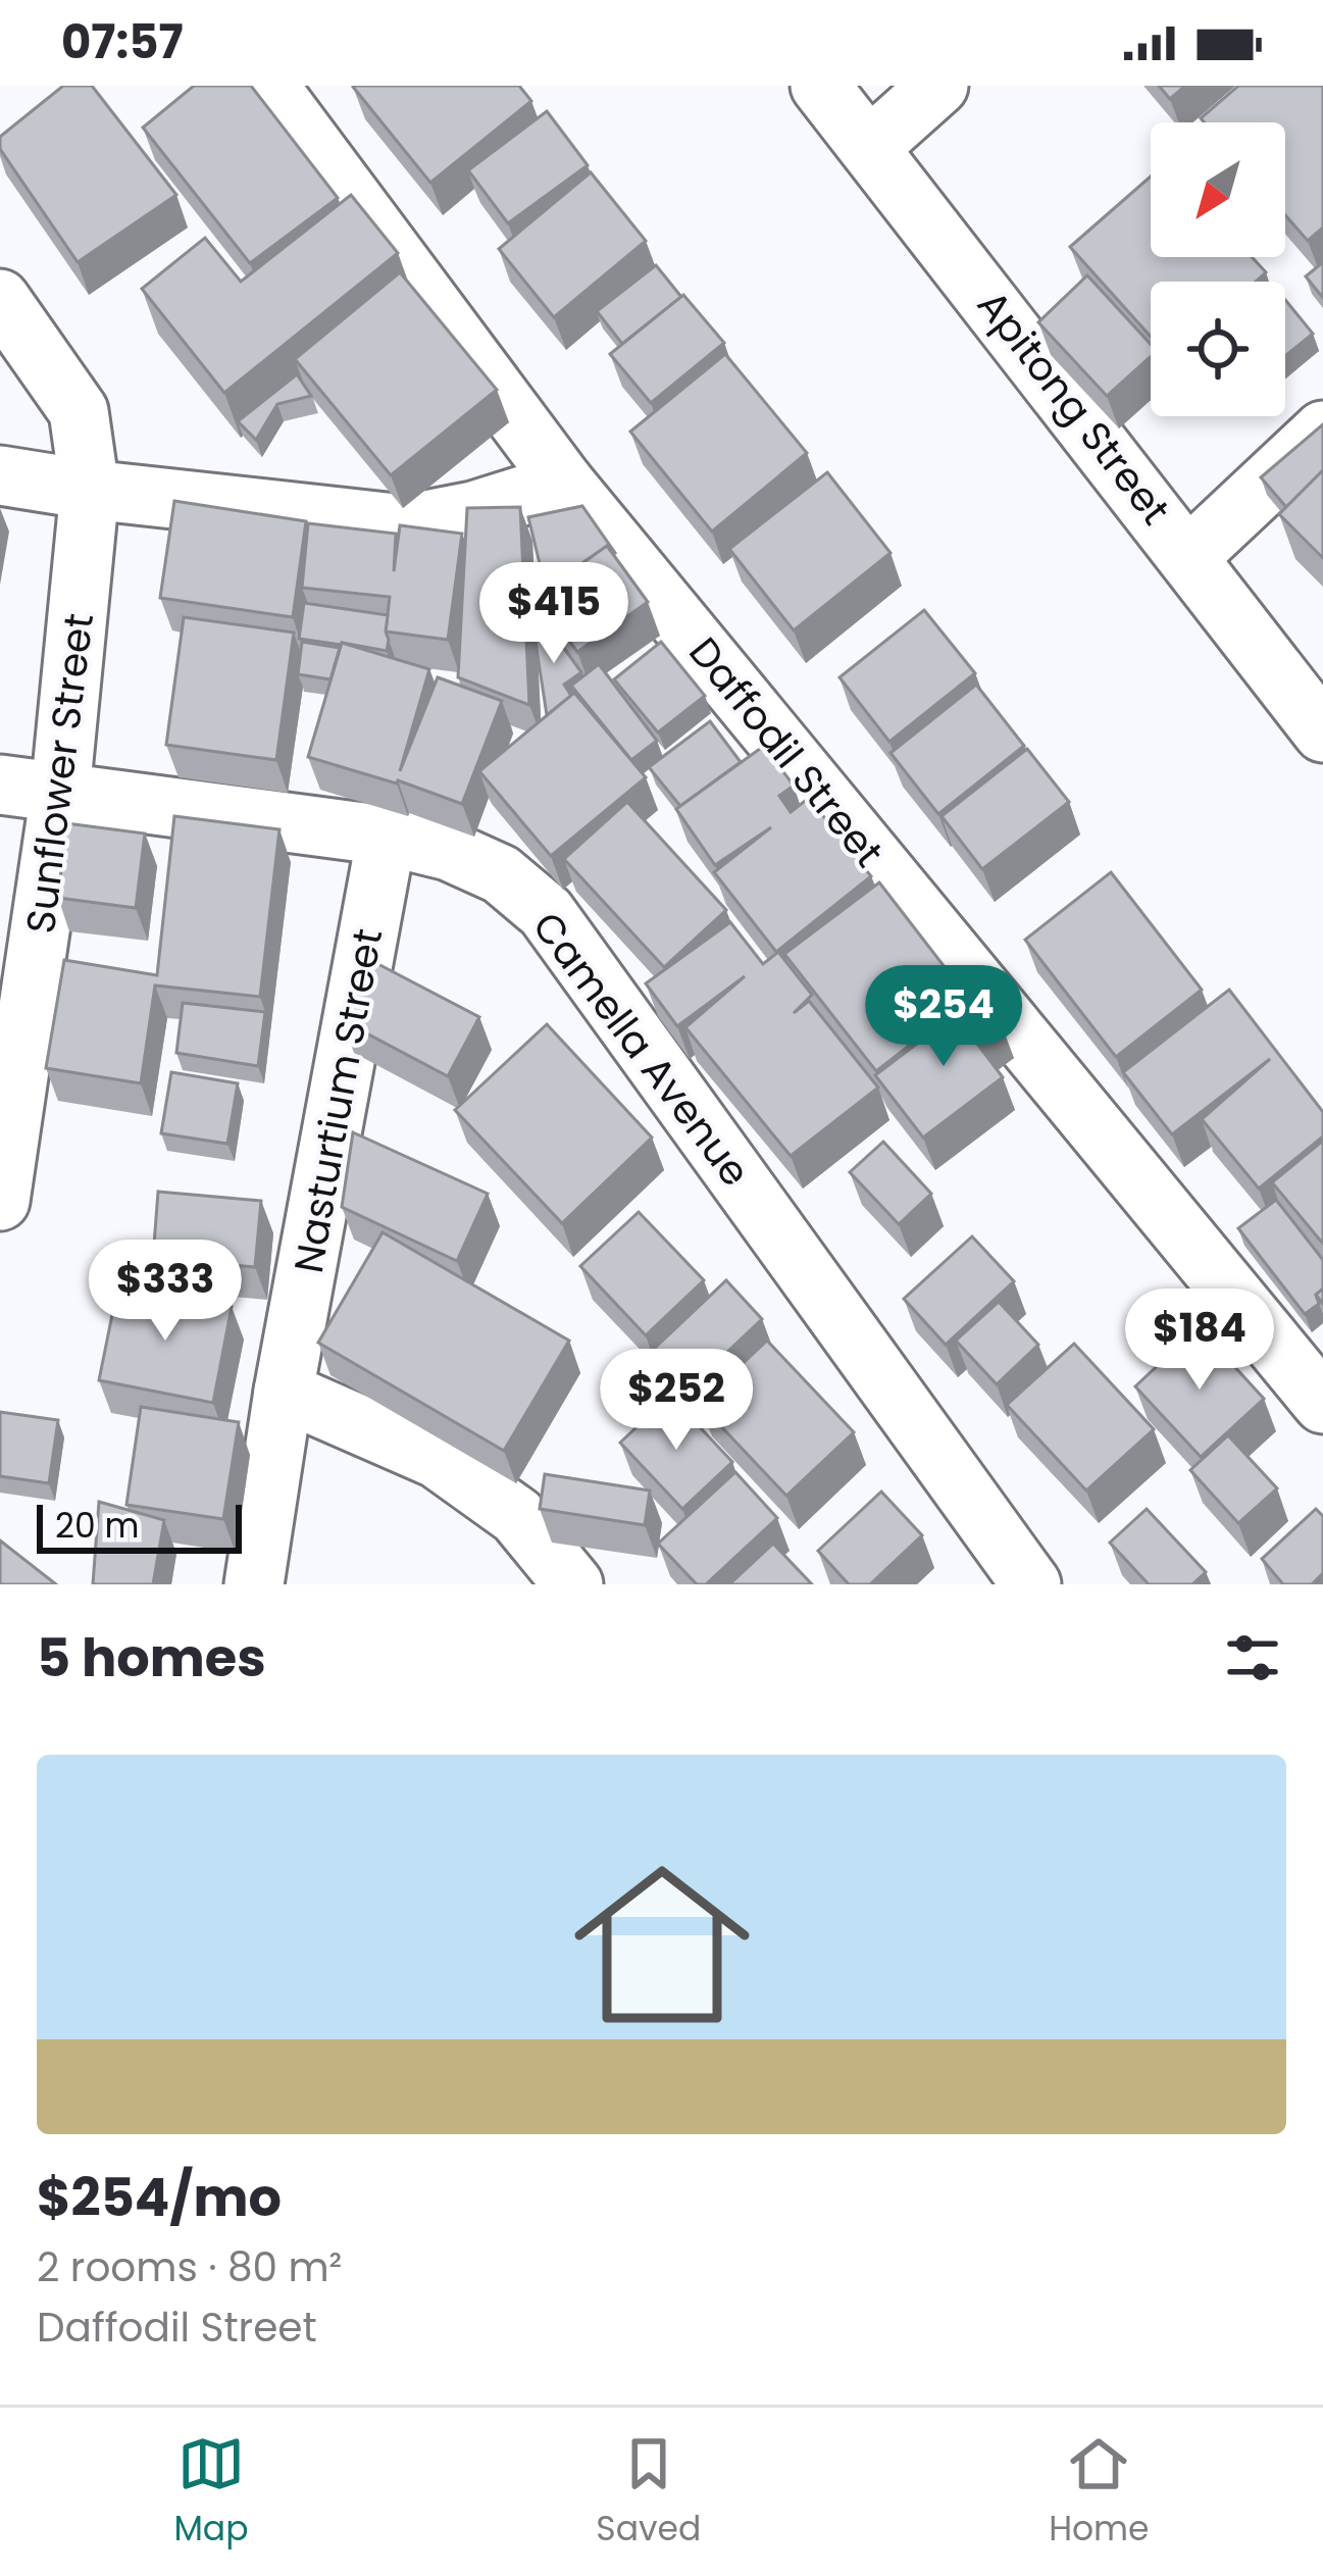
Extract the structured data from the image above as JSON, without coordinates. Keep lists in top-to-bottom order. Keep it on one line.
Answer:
{"streets":{"street":["Apitong Street","Daffodil Street","Sunflower Street","Camella Avenue","Nasturtium Street"]},"crossings":[["Sunflower Street","Camella Avenue"],["Camella Avenue","Nasturtium Street"]],"scale_bar":"20 m","north":"bottom left","page":{"status":"07:57","price":["$415","$254","$333","$184","$252"],"scale":"20 m","heading":"5 homes","list":[{"name":"$254/mo","note":"2 rooms · 80 m² · Daffodil Street"}],"tabs":["Map","Saved","Home"]}}
